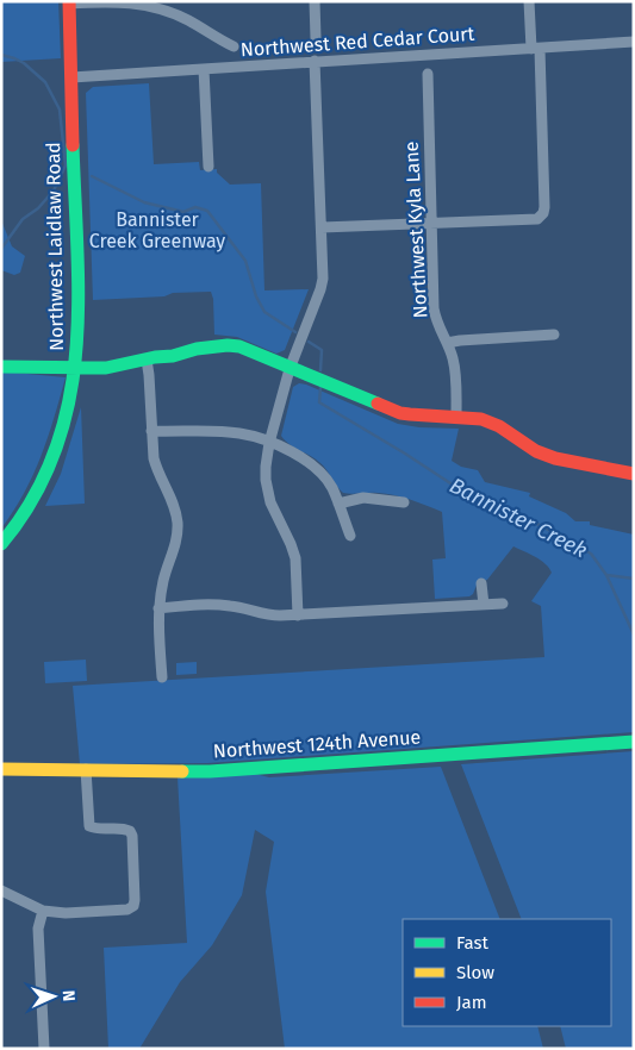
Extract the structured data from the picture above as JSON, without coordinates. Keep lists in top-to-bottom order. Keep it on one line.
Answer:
{"streets":{"street":["Northwest Red Cedar Court","Northwest Kyla Lane","Northwest Laidlaw Road","Northwest 124th Avenue"]},"crossings":[["Northwest Red Cedar Court","Northwest Laidlaw Road"]],"water":["Bannister Creek"],"parks":["Bannister Creek Greenway"],"legend":["Fast","Slow","Jam"],"north":"right"}
